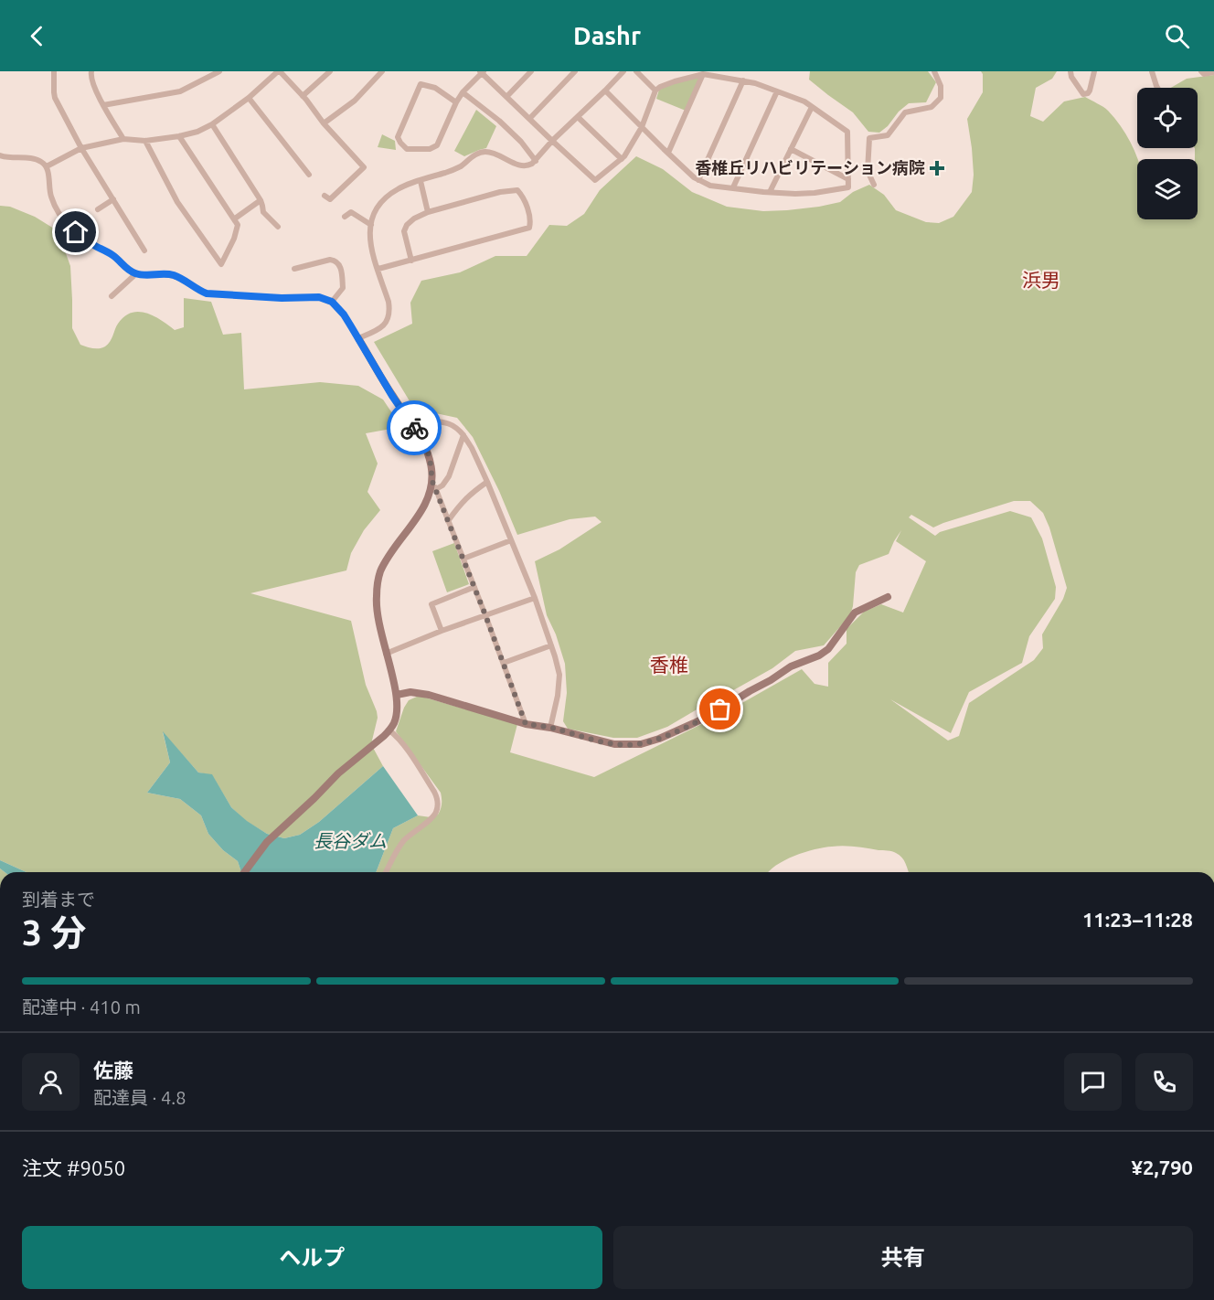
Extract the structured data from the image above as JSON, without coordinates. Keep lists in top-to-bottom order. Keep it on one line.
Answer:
{"districts":["浜男","香椎"],"water":["長谷ダム"],"places":{"health":["香椎丘リハビリテーション病院"]},"page":{"header":"Dashr","heading":["3 分","到着まで","11:23–11:28"],"panel":["佐藤","配達員 · 4.8","注文 #9050","¥2,790"],"bar":"配達中 · 410 m","buttons":["ヘルプ","共有"]}}
